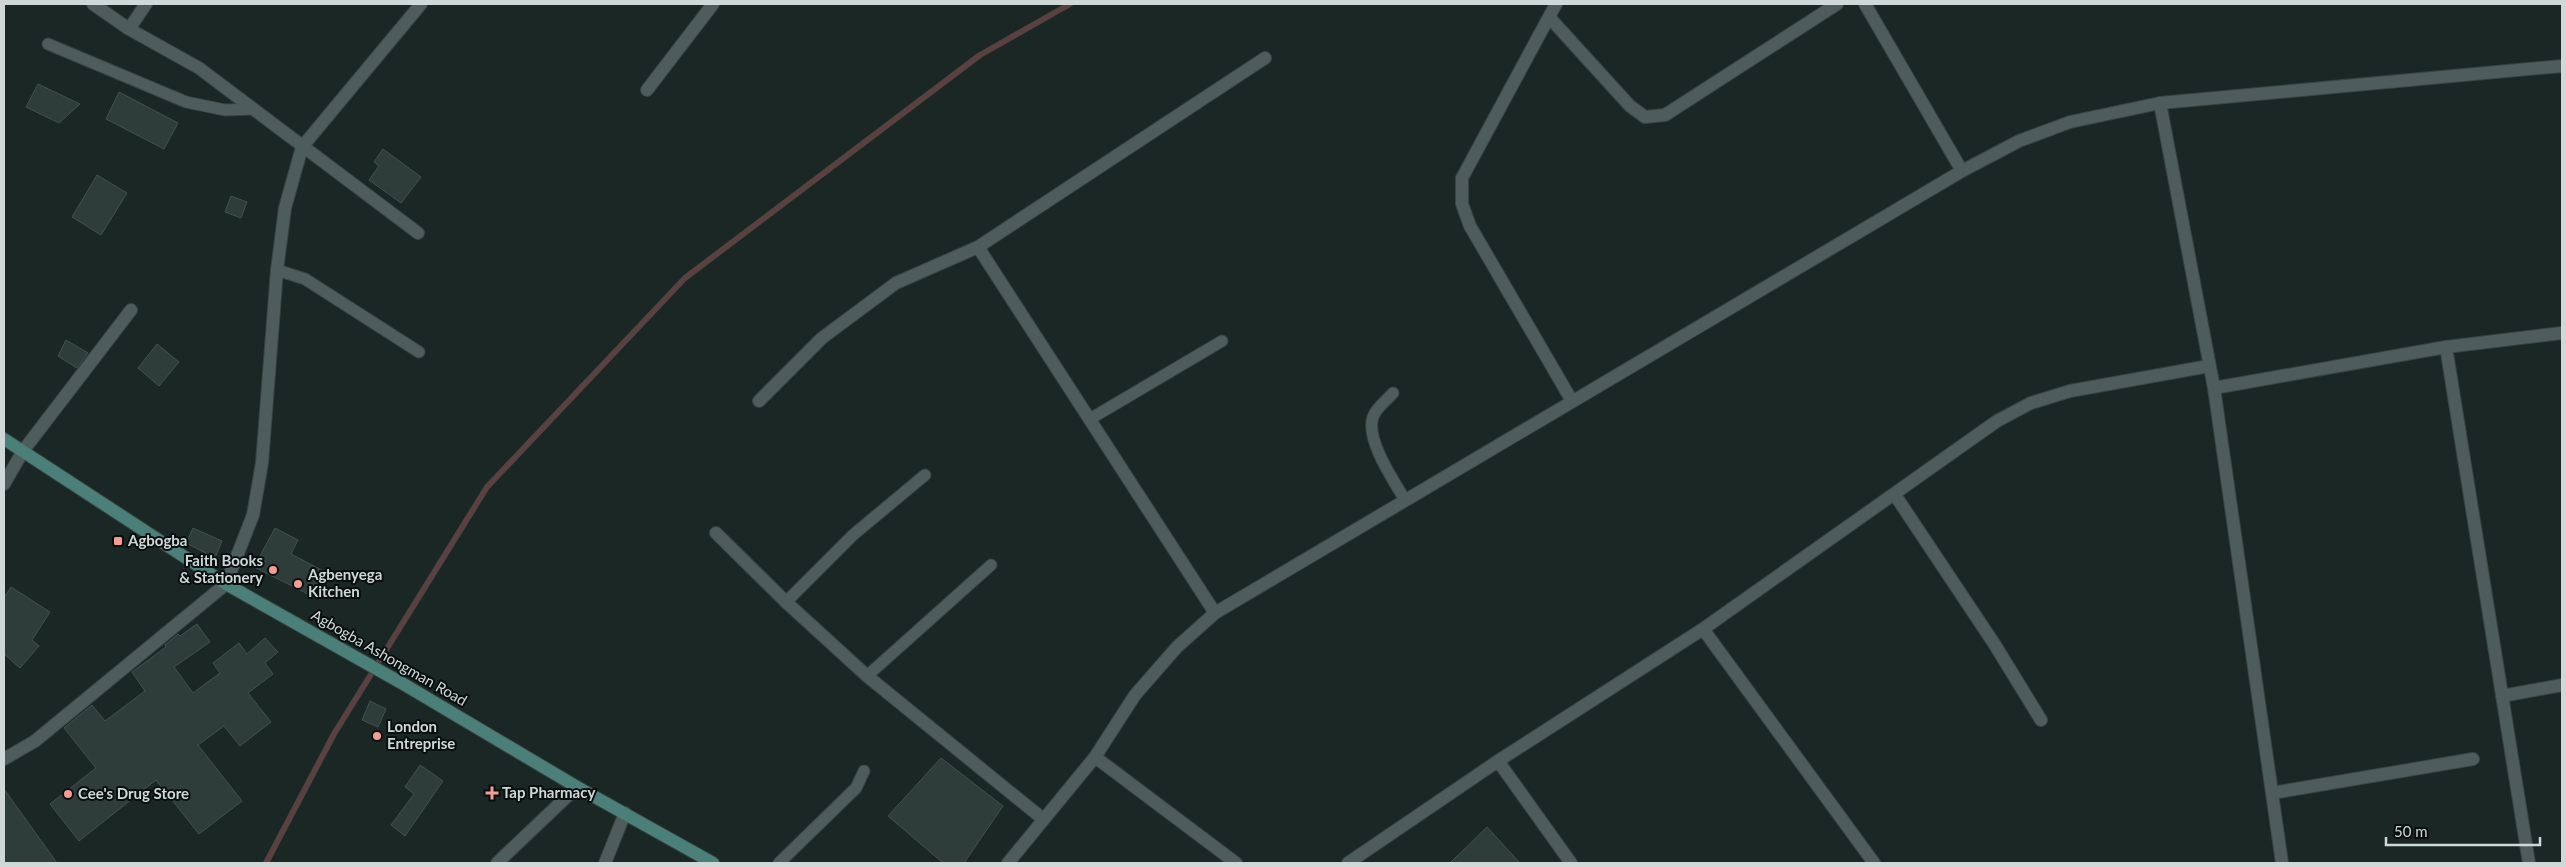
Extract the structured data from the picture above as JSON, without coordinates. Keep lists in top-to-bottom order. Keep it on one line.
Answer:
{"streets":{"street":["Agbogba Ashongman Road"]},"places":{"transit":["Agbogba"],"other":["Faith Books & Stationery","Agbenyega Kitchen","London Entreprise","Cee's Drug Store"],"health":["Tap Pharmacy"]},"scale_bar":"50 m"}
